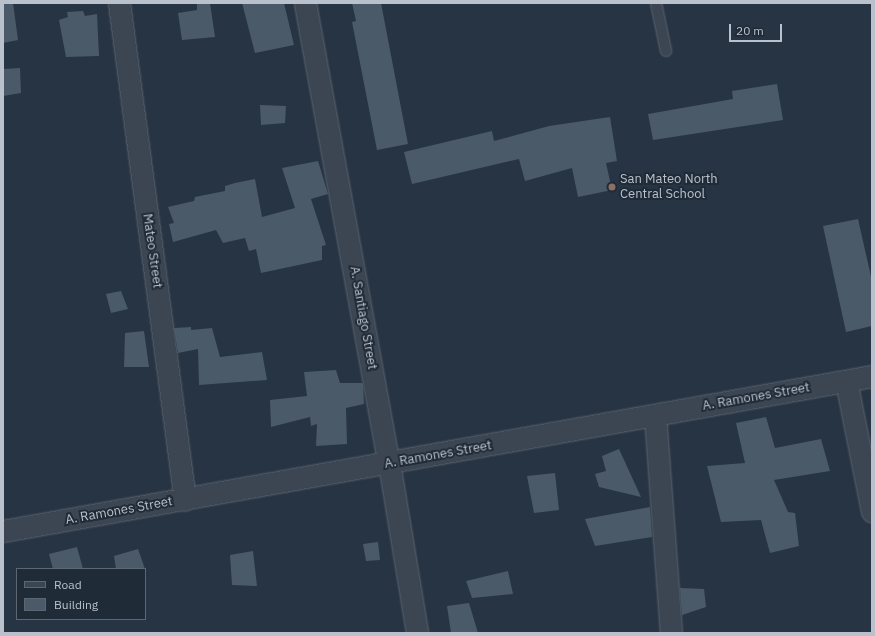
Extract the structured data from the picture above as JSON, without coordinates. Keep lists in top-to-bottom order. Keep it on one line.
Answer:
{"streets":{"street":["Mateo Street","A. Santiago Street","A. Ramones Street"]},"crossings":[["Mateo Street","A. Ramones Street"],["A. Santiago Street","A. Ramones Street"]],"places":["San Mateo North Central School"],"legend":["Road","Building"],"scale_bar":"20 m"}
